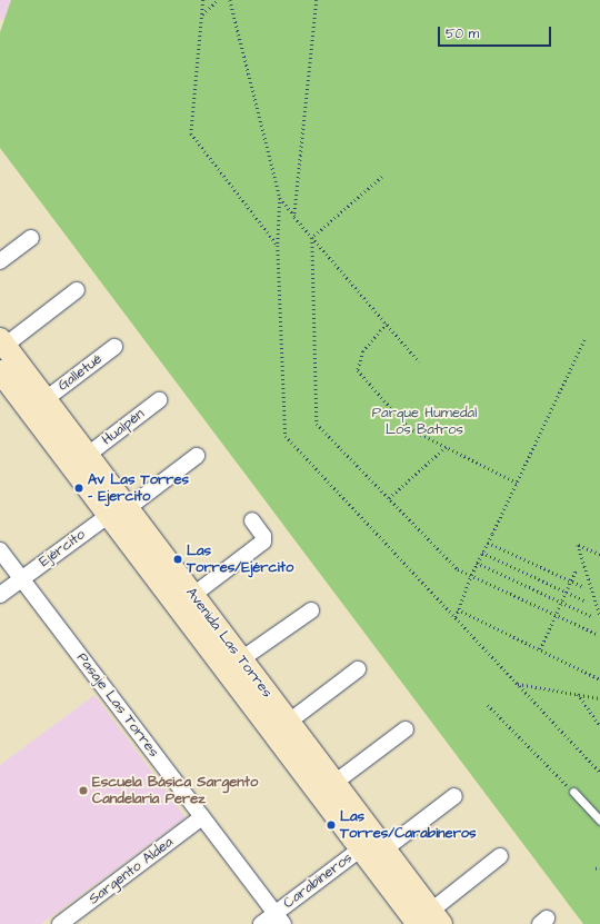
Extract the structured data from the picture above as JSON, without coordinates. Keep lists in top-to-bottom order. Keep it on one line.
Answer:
{"streets":{"street":["Galletué","Hualpén","Ejército","Avenida Las Torres","Pasaje Las Torres","Sargento Aldea","Carabineros"]},"crossings":[["Galletué","Avenida Las Torres"],["Hualpén","Avenida Las Torres"],["Ejército","Avenida Las Torres"],["Ejército","Pasaje Las Torres"],["Avenida Las Torres","Carabineros"],["Pasaje Las Torres","Sargento Aldea"],["Pasaje Las Torres","Carabineros"]],"parks":["Parque Humedal Los Batros"],"places":["Av Las Torres - Ejercito","Las Torres/Ejército","Escuela Básica Sargento Candelaria Perez","Las Torres/Carabineros"],"scale_bar":"50 m"}
